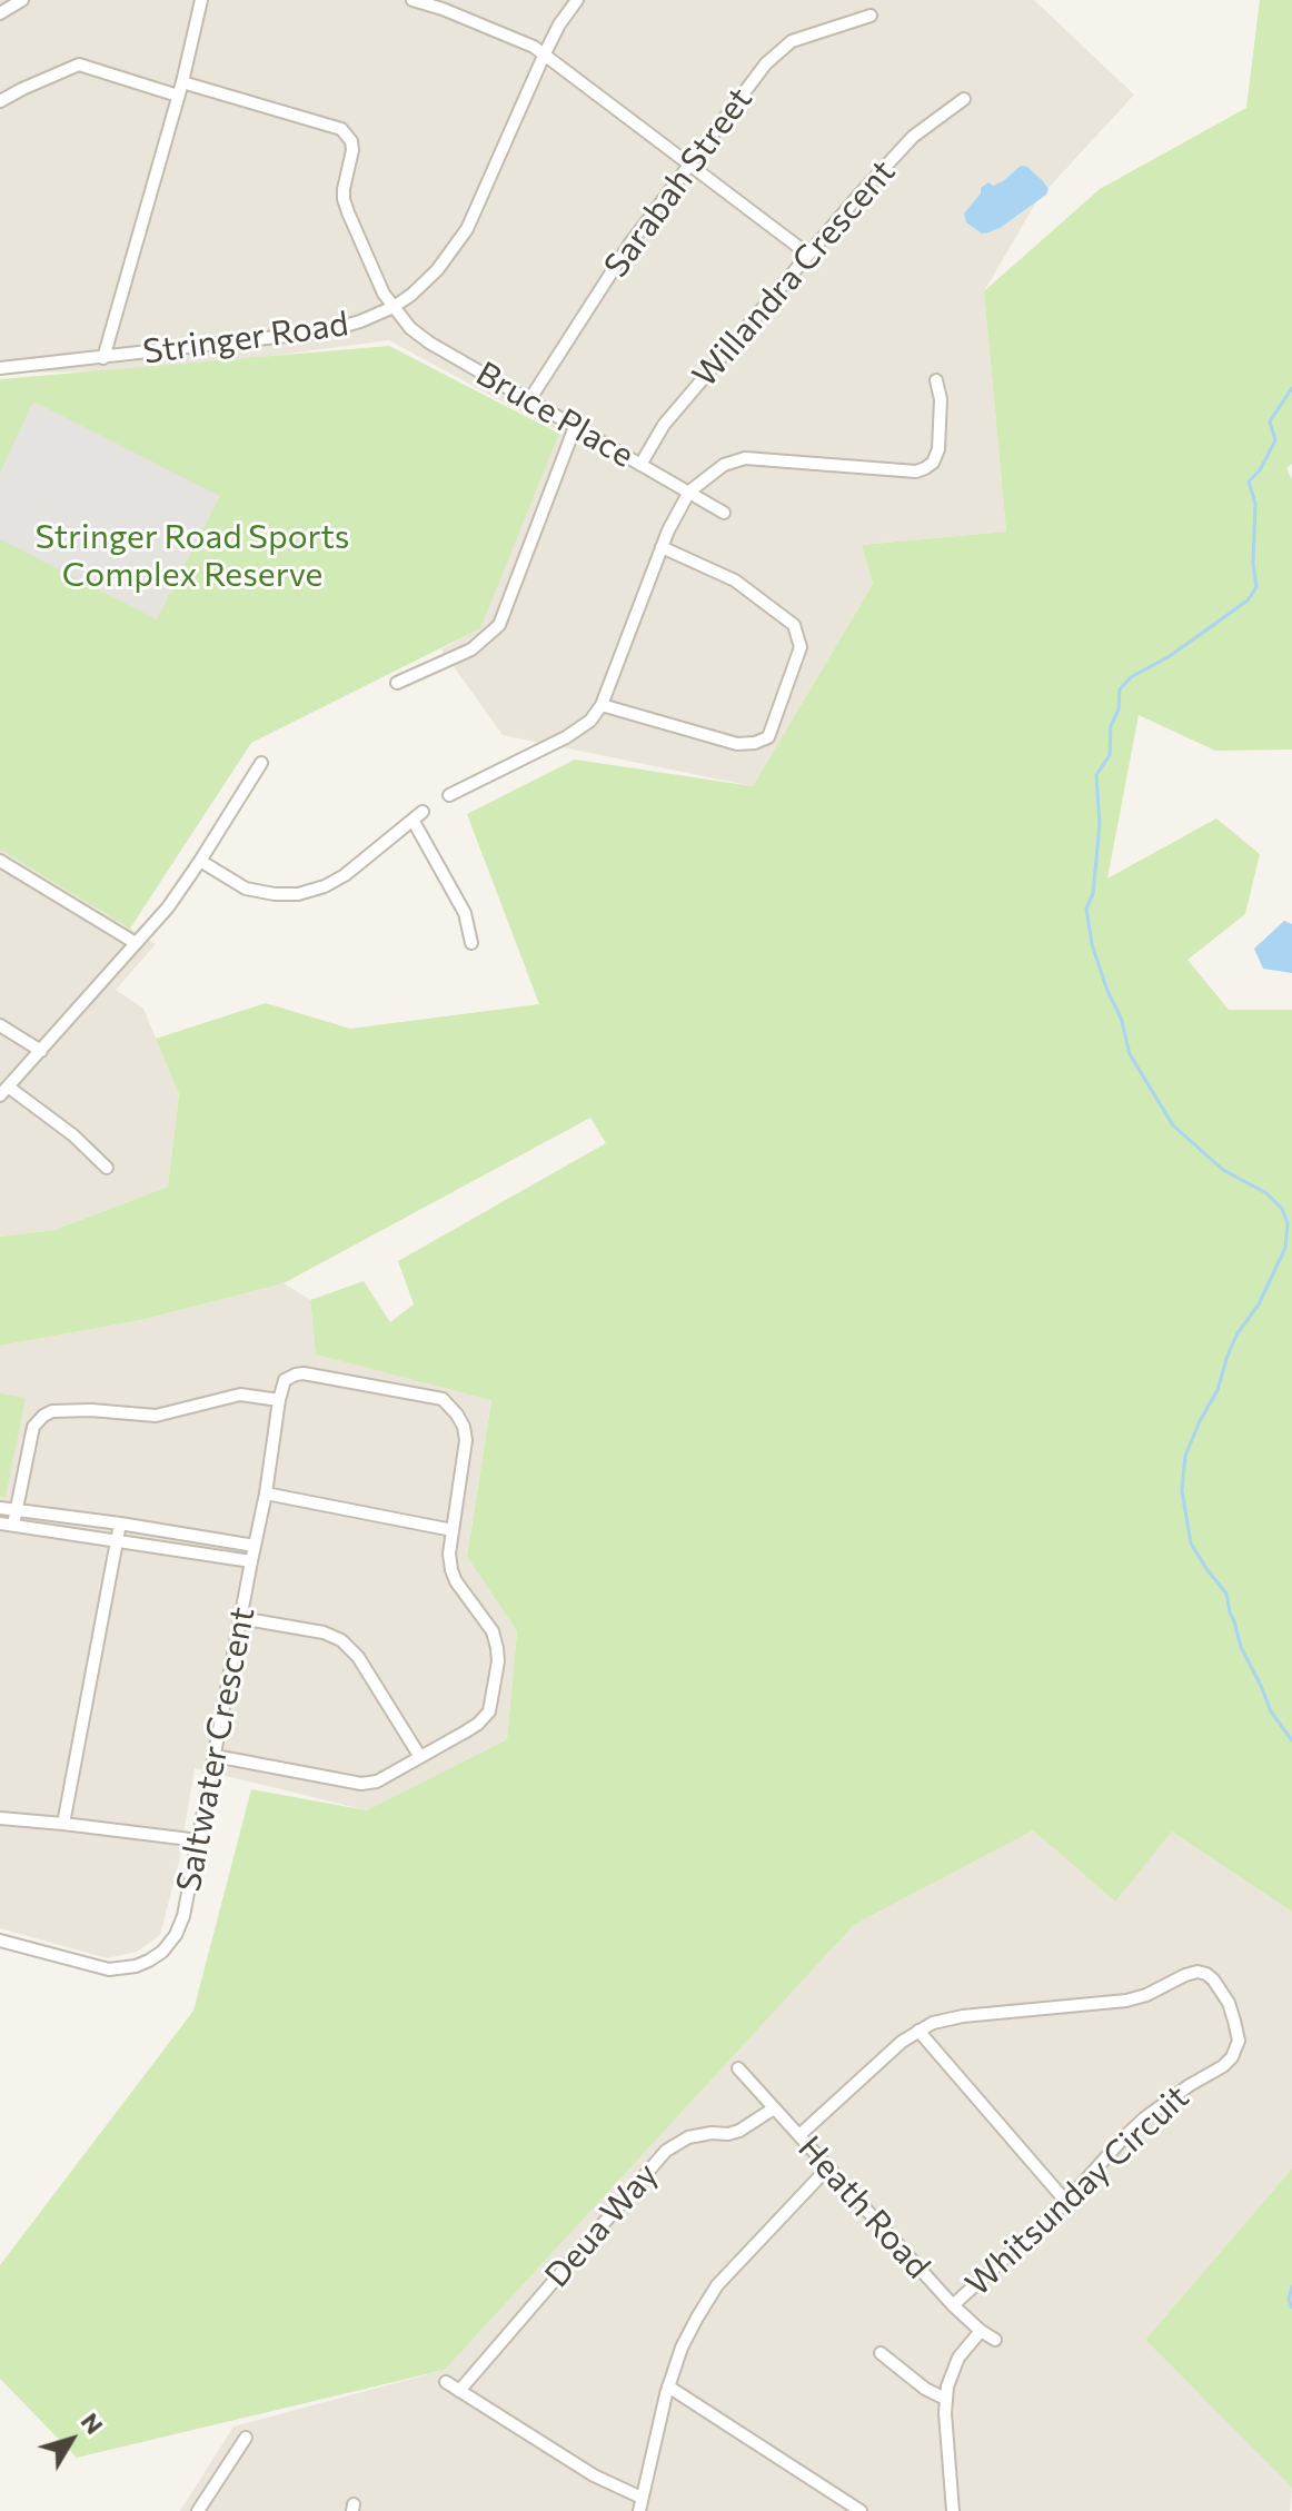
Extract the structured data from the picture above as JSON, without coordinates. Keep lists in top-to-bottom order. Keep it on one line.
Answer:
{"streets":{"street":["Sarabah Street","Willandra Crescent","Stringer Road","Bruce Place","Saltwater Crescent","Whitsunday Circuit","Heath Road","Deua Way"]},"crossings":[["Sarabah Street","Bruce Place"],["Willandra Crescent","Bruce Place"],["Stringer Road","Bruce Place"],["Whitsunday Circuit","Heath Road"],["Heath Road","Deua Way"]],"parks":["Stringer Road Sports Complex Reserve"],"north":"top right"}
